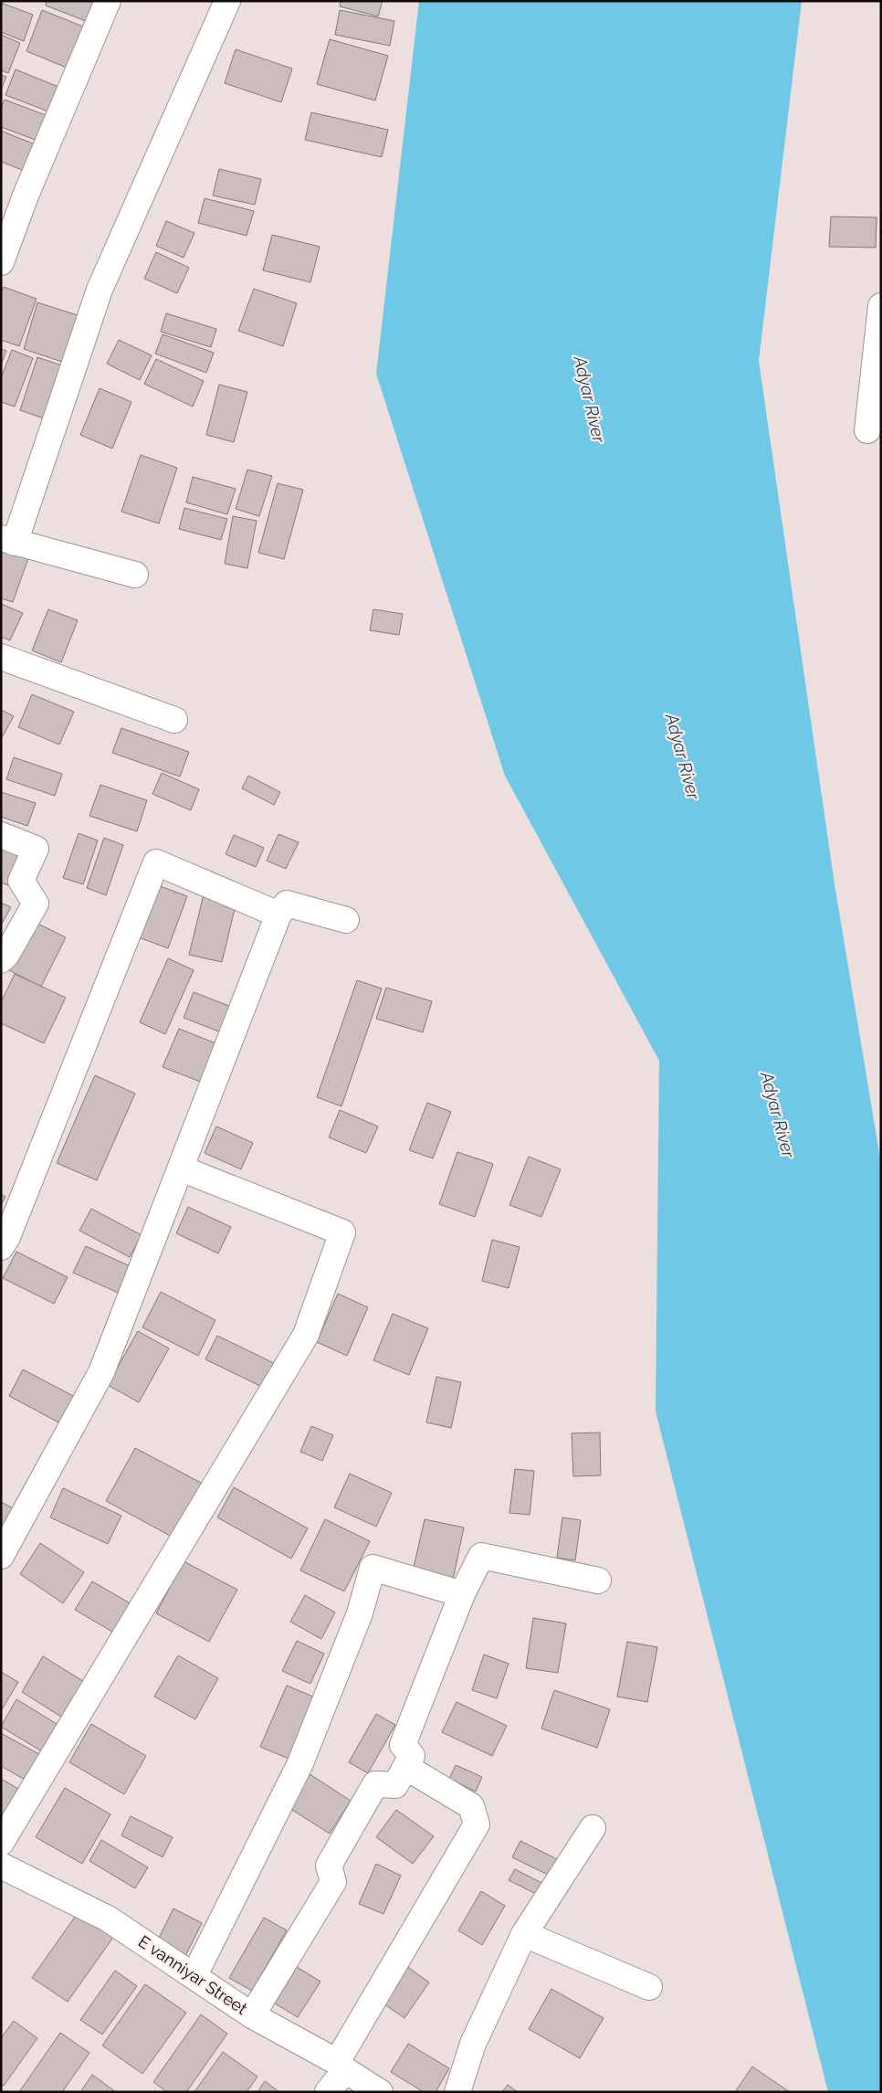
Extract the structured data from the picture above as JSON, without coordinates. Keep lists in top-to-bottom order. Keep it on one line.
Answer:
{"streets":{"street":["E vanniyar Street"]},"water":["Adyar River"]}
